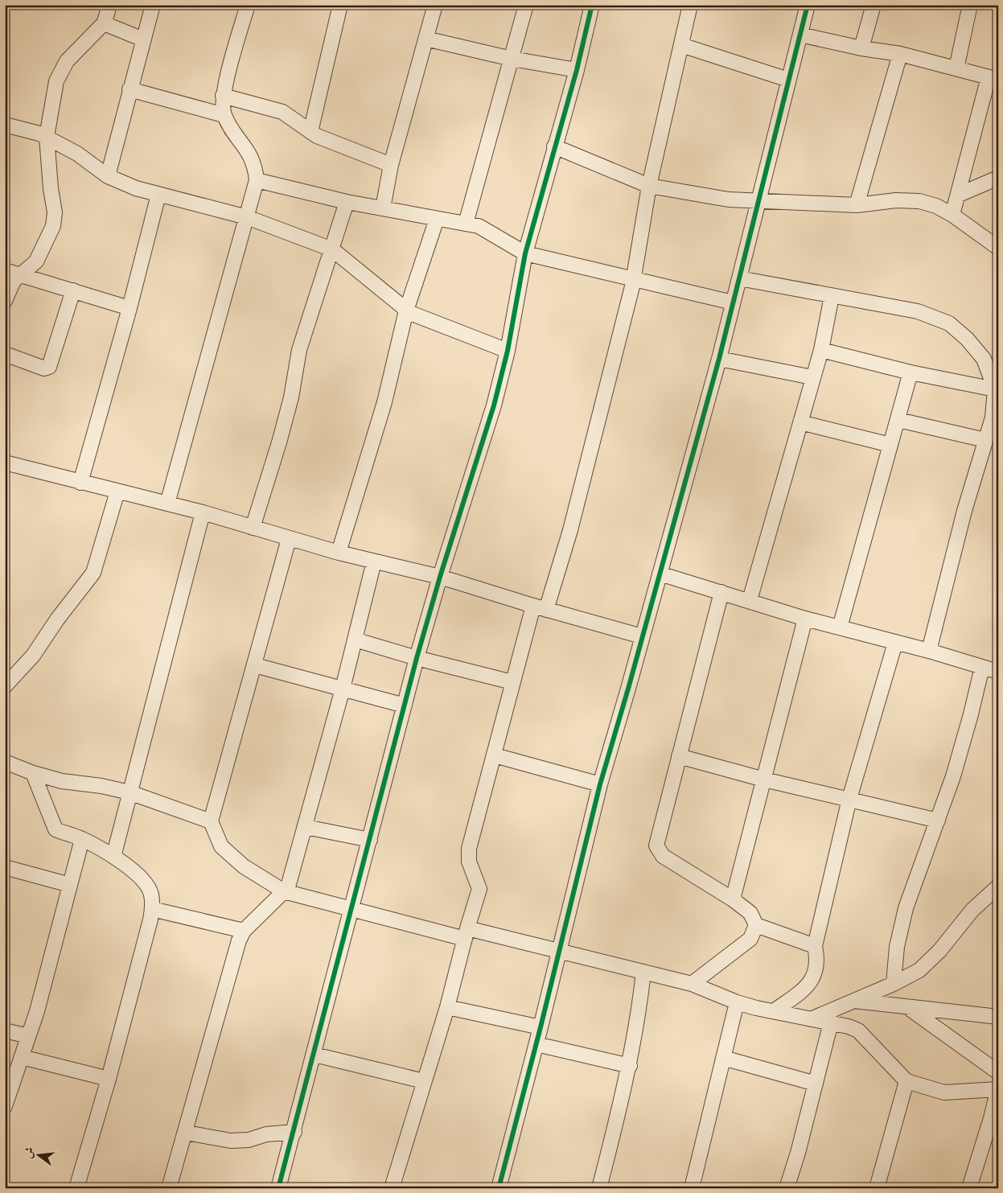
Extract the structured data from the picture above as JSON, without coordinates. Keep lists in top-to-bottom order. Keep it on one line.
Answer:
{"north":"left"}
